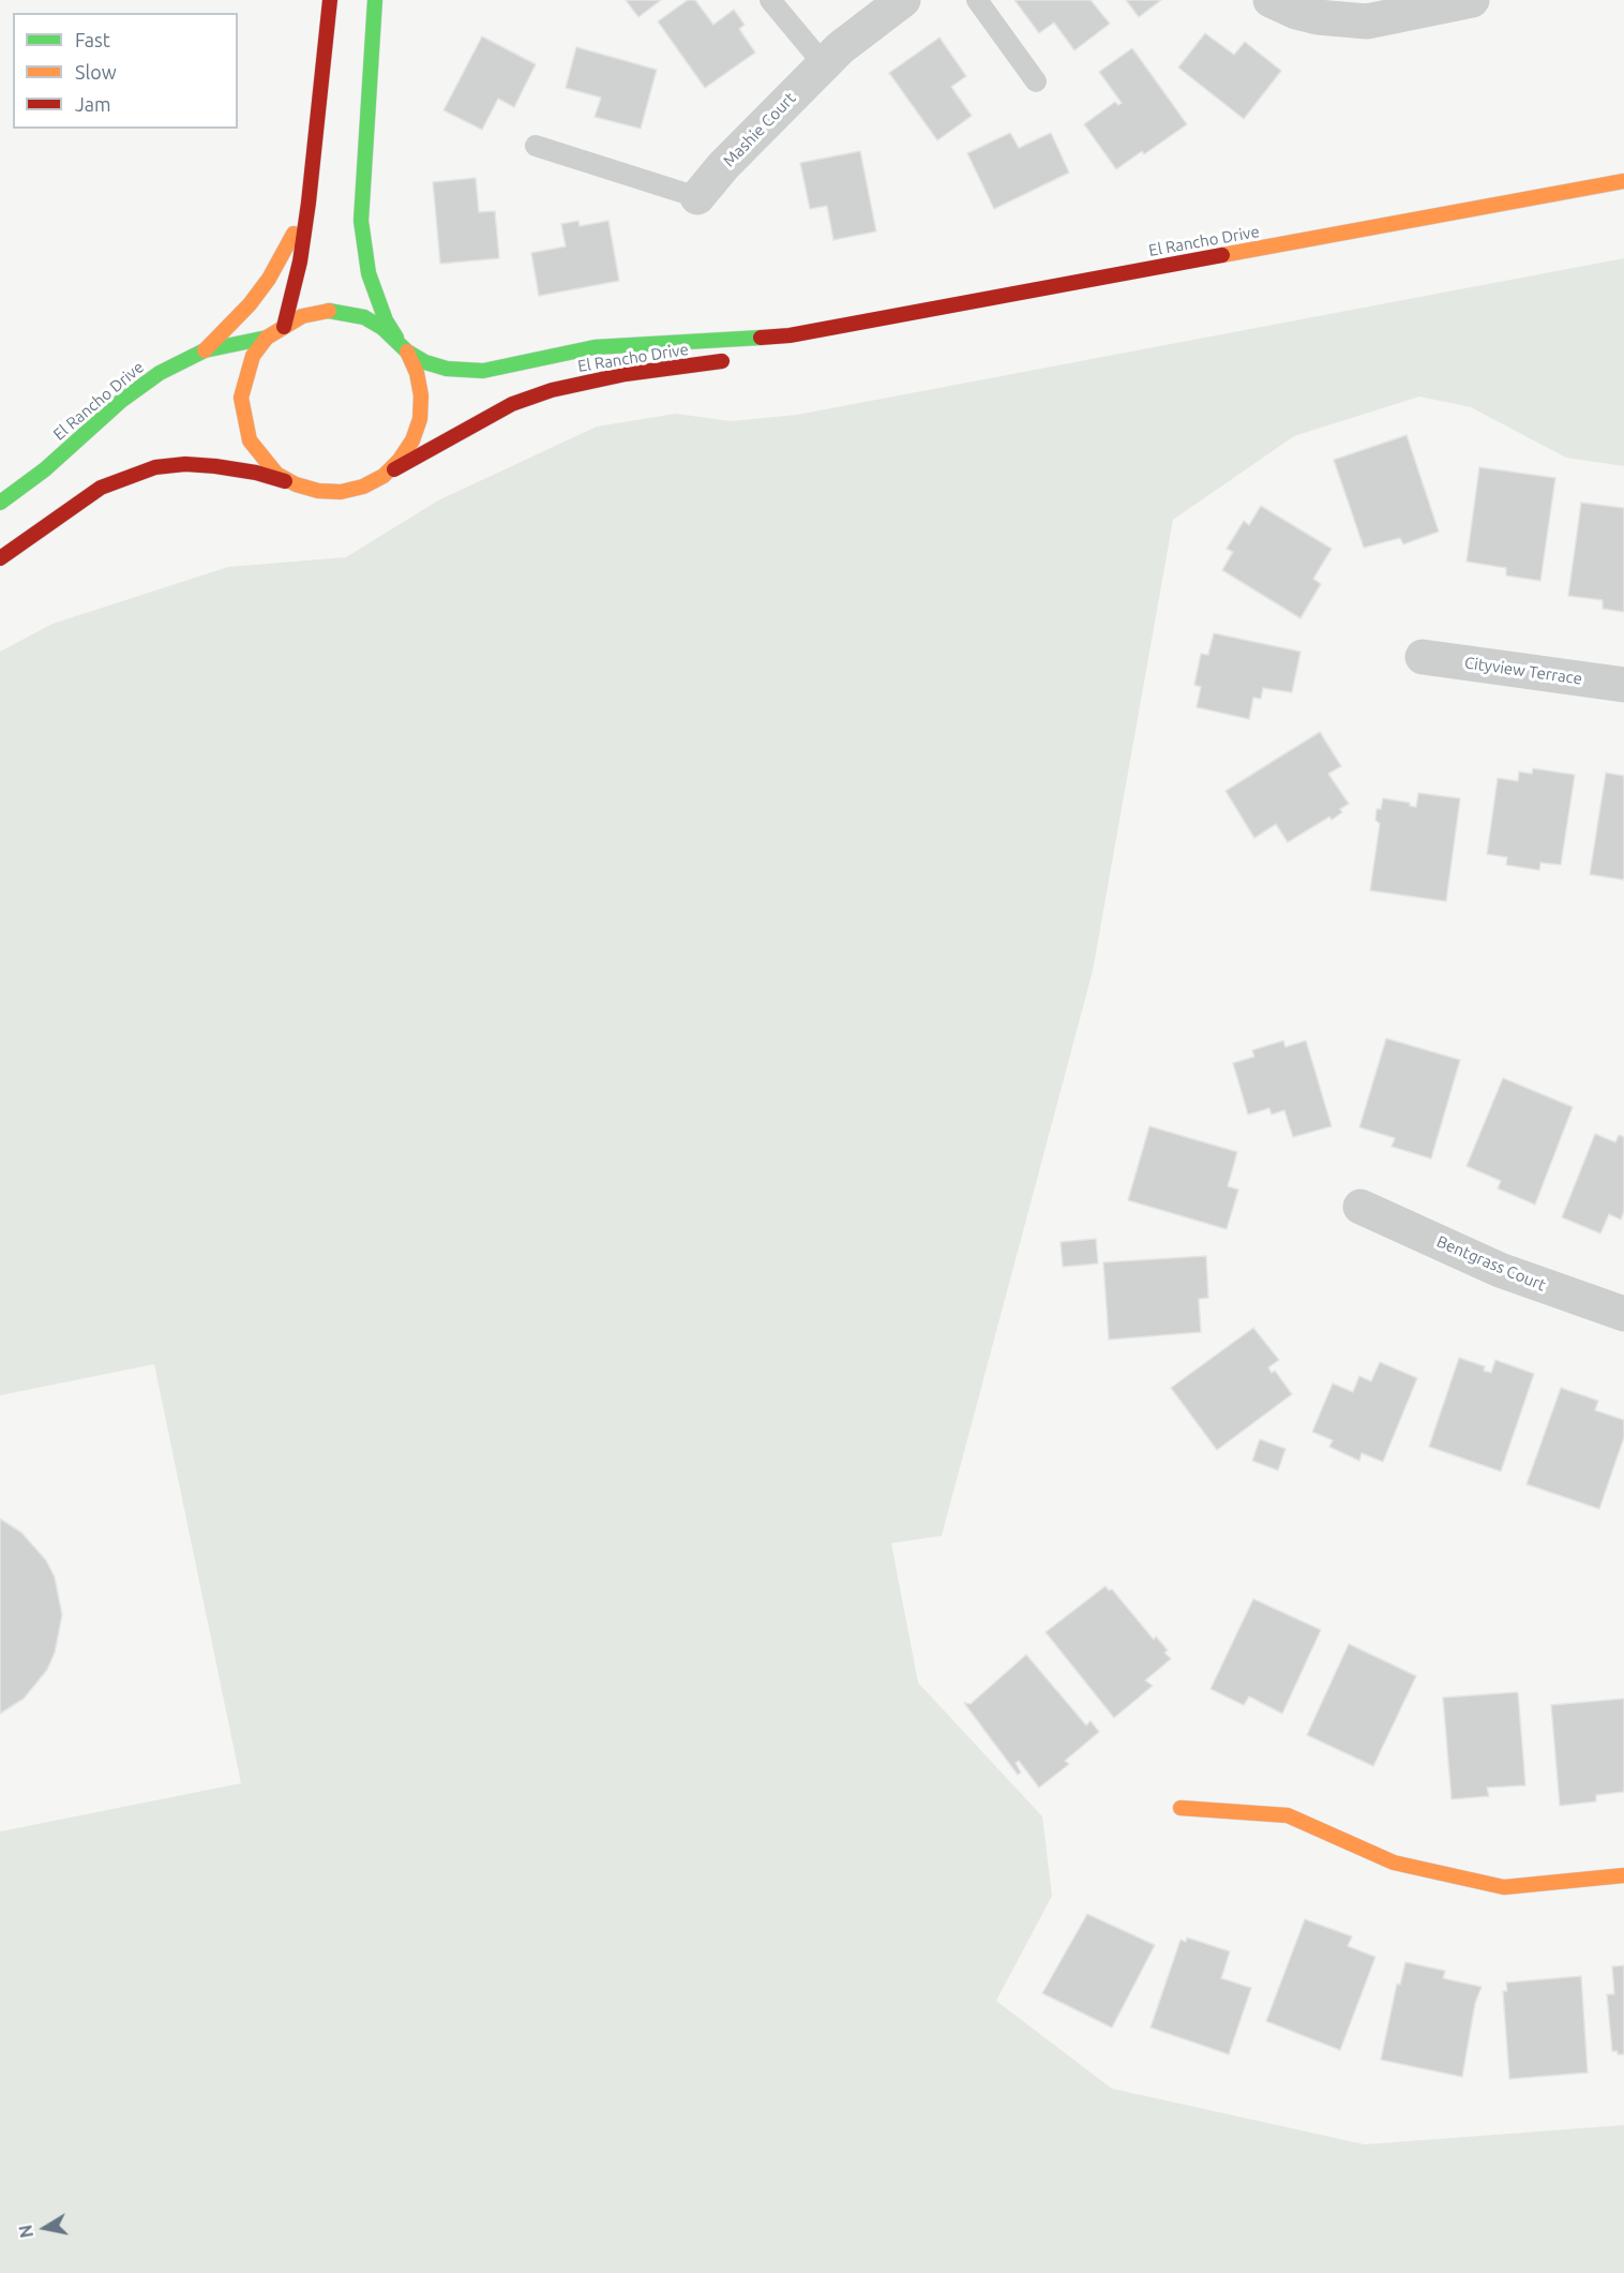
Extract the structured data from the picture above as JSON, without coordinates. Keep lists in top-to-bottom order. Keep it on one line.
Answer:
{"streets":{"main road":["El Rancho Drive"],"street":["Mashie Court","Cityview Terrace","Bentgrass Court"]},"legend":["Fast","Slow","Jam"],"north":"left"}
